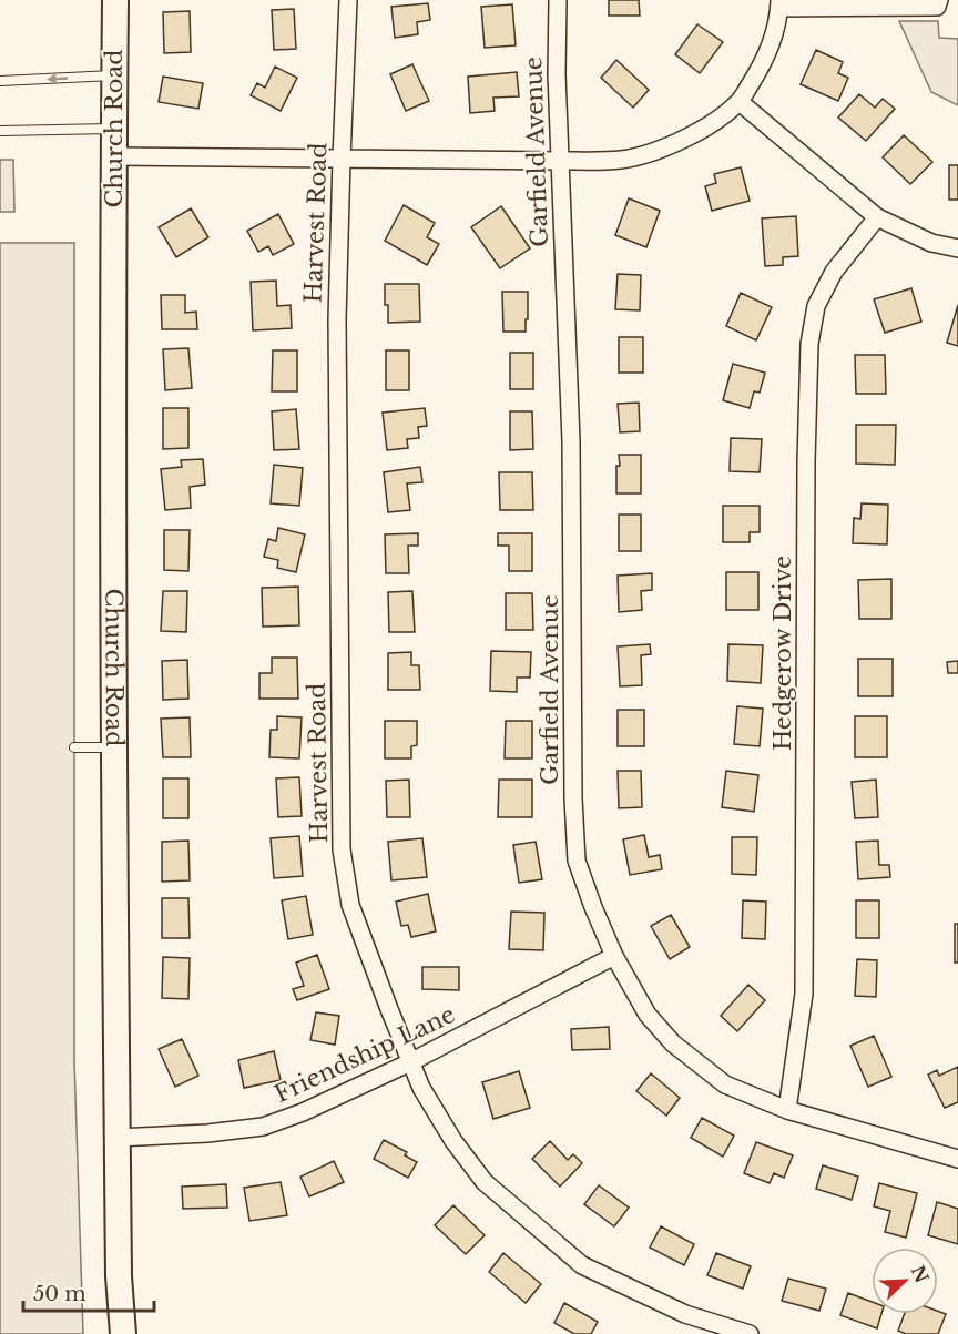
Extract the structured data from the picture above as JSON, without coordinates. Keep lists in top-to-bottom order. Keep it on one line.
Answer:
{"streets":{"main road":["Church Road"],"street":["Garfield Avenue","Harvest Road","Hedgerow Drive","Friendship Lane"]},"crossings":[["Church Road","Friendship Lane"],["Garfield Avenue","Hedgerow Drive"],["Garfield Avenue","Friendship Lane"],["Harvest Road","Friendship Lane"]],"scale_bar":"50 m","north":"top right"}
